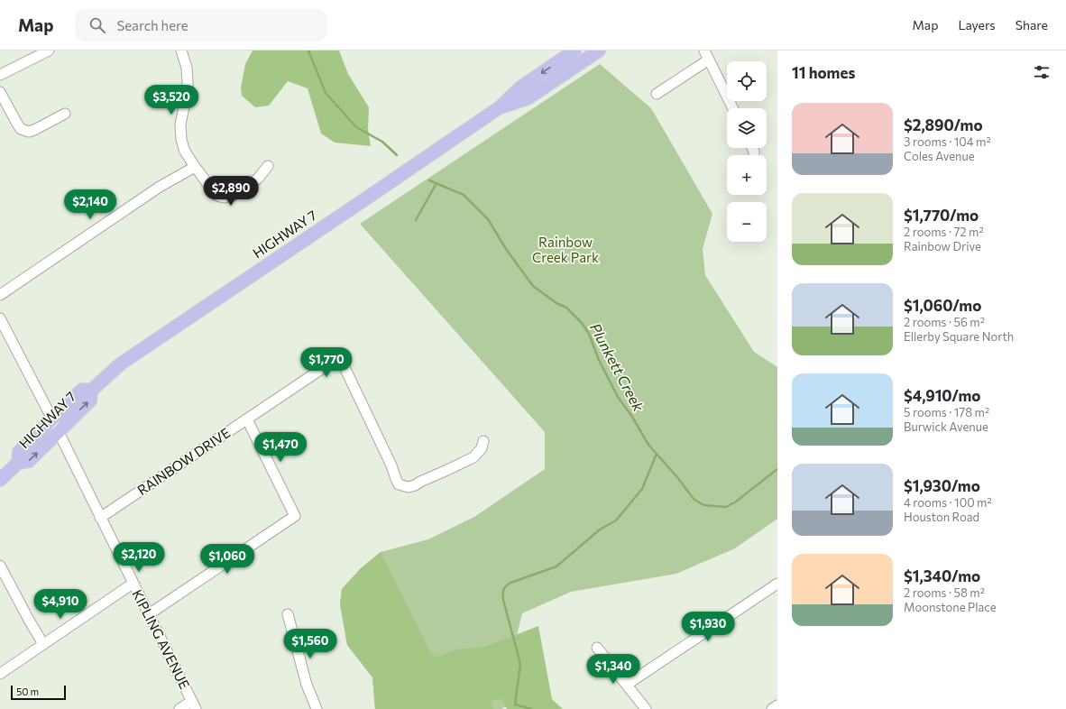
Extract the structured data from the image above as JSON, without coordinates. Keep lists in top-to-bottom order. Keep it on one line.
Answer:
{"streets":{"main road":["HIGHWAY 7"],"street":["RAINBOW DRIVE","KIPLING AVENUE"]},"crossings":[["HIGHWAY 7","KIPLING AVENUE"],["RAINBOW DRIVE","KIPLING AVENUE"]],"water":["Plunkett Creek"],"parks":["Rainbow Creek Park"],"scale_bar":"50 m","page":{"header":"Map","search":"Search here","nav":["Map","Layers","Share"],"heading":"11 homes","map_buttons":["+","−"],"price":["$3,520","$2,890","$2,140","$1,770","$1,470","$2,120","$1,060","$4,910","$1,930","$1,560","$1,340"],"list":[{"name":"$2,890/mo","note":"3 rooms · 104 m² · Coles Avenue"},{"name":"$1,770/mo","note":"2 rooms · 72 m² · Rainbow Drive"},{"name":"$1,060/mo","note":"2 rooms · 56 m² · Ellerby Square North"},{"name":"$4,910/mo","note":"5 rooms · 178 m² · Burwick Avenue"},{"name":"$1,930/mo","note":"4 rooms · 100 m² · Houston Road"},{"name":"$1,340/mo","note":"2 rooms · 58 m² · Moonstone Place"}],"scale":"50 m"}}
